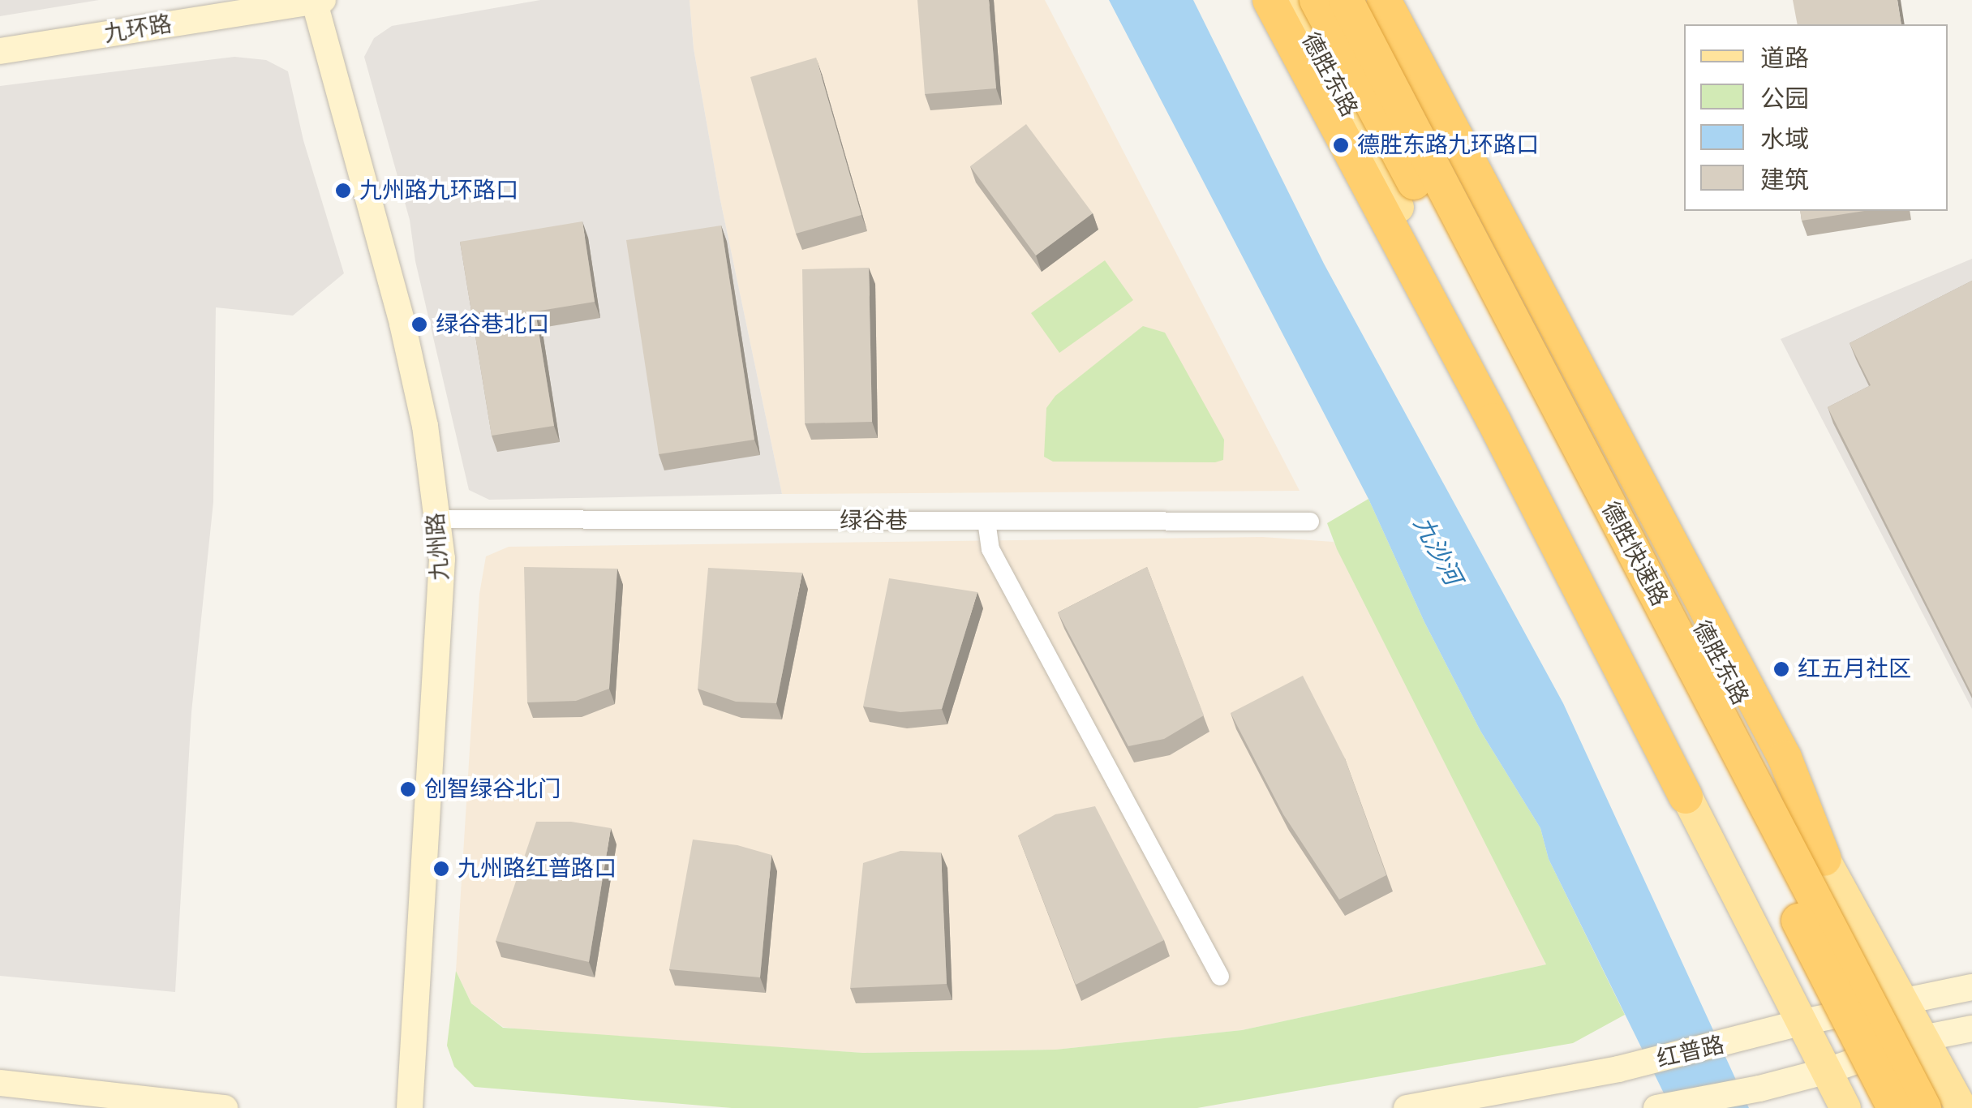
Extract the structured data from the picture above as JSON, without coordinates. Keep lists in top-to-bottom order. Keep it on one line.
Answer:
{"streets":{"highway":["德胜快速路"],"main road":["德胜东路"],"street":["九环路","绿谷巷","九州路","红普路"]},"crossings":[["九环路","九州路"],["德胜东路","红普路"],["绿谷巷","九州路"]],"water":["九沙河"],"places":["德胜东路九环路口","九州路九环路口","绿谷巷北口","红五月社区","创智绿谷北门","九州路红普路口"],"legend":["道路","公园","水域","建筑"]}
